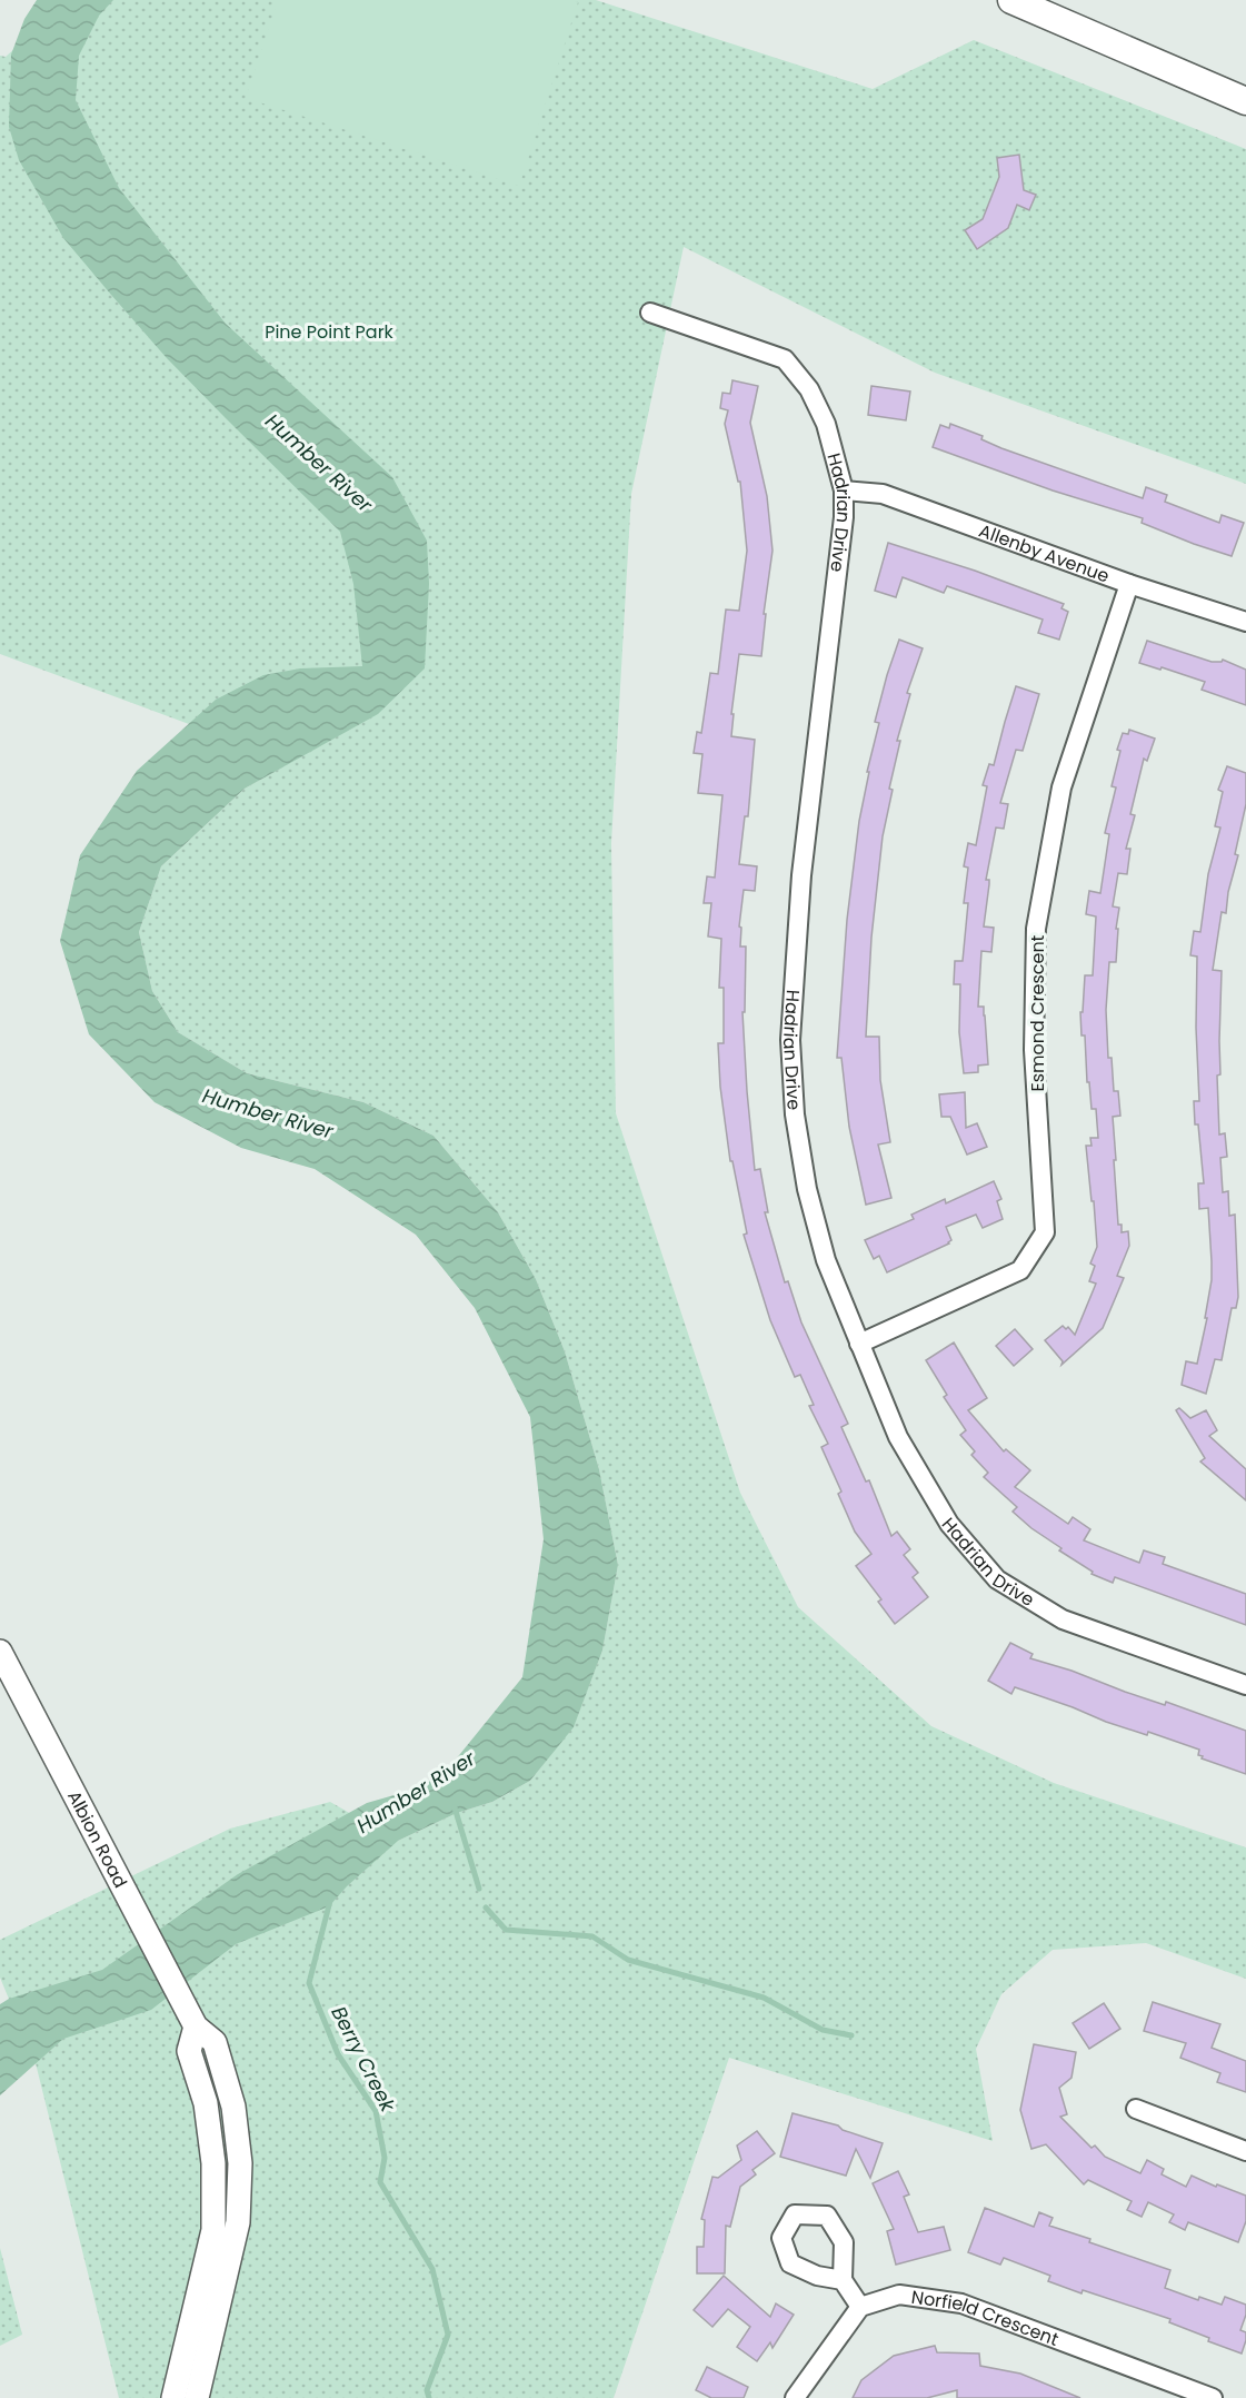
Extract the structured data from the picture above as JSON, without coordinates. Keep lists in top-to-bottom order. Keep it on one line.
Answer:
{"streets":{"main road":["Albion Road"],"street":["Hadrian Drive","Allenby Avenue","Esmond Crescent","Norfield Crescent"]},"crossings":[["Hadrian Drive","Allenby Avenue"],["Hadrian Drive","Esmond Crescent"],["Allenby Avenue","Esmond Crescent"]],"water":["Humber River","Berry Creek"],"parks":["Pine Point Park"]}
